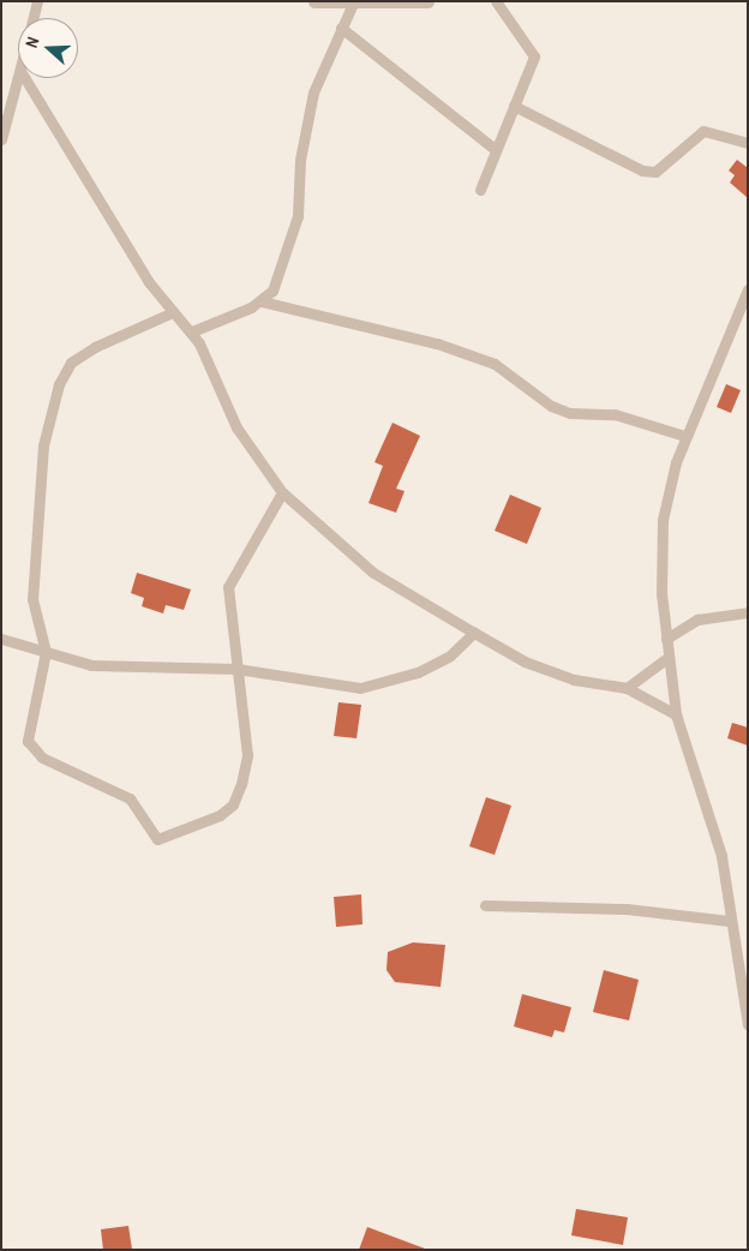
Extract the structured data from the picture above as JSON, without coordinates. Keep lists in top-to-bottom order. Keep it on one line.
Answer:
{"north":"left"}
